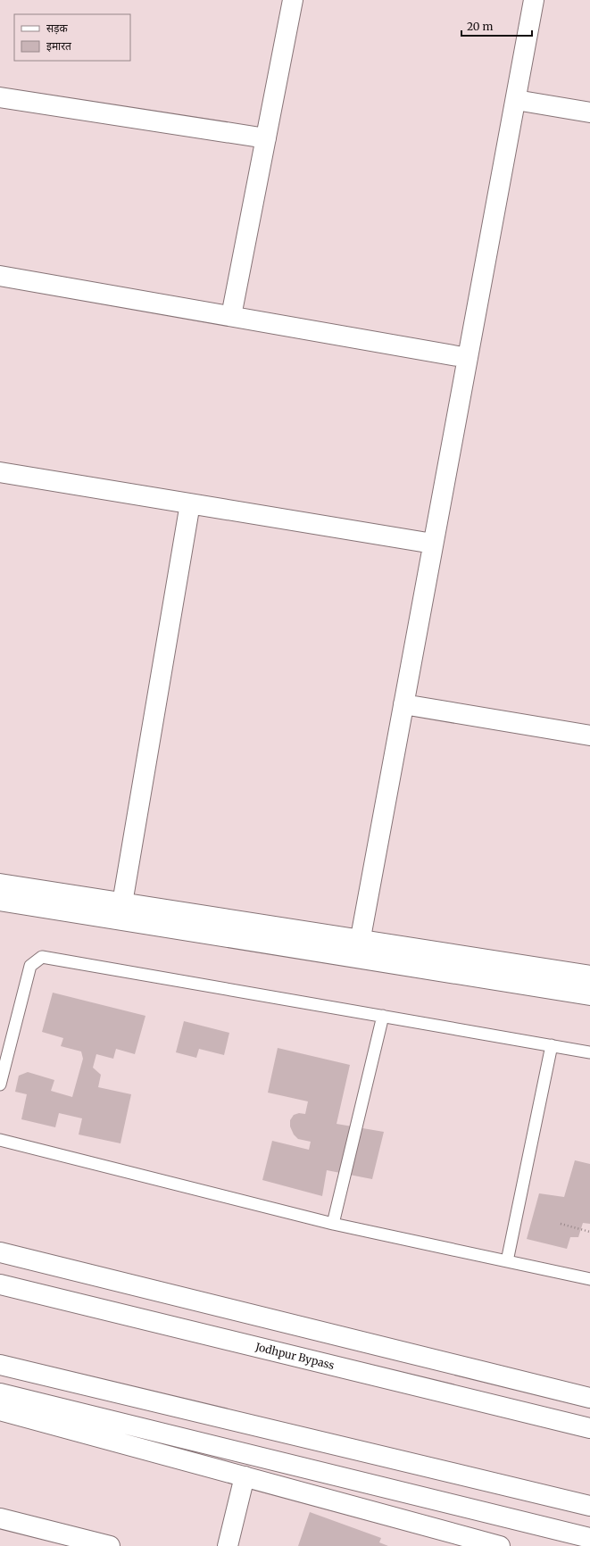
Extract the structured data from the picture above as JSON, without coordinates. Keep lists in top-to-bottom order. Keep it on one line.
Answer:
{"streets":{"main road":["Jodhpur Bypass"]},"legend":["सड़क","इमारत"],"scale_bar":"20 m"}
